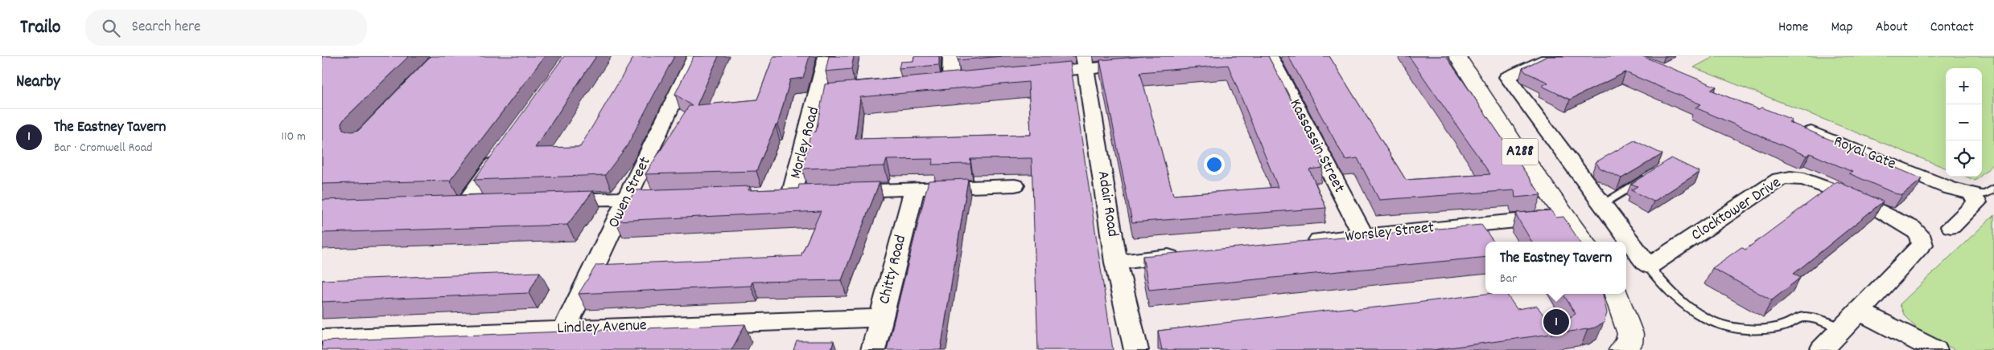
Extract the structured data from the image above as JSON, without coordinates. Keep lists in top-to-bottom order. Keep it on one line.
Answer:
{"streets":{"main road":["A288"],"street":["Morley Road","Kassassin Street","Royal Gate","Owen Street","Adair Road","Clocktower Drive","Worsley Street","Chitty Road","Lindley Avenue"]},"crossings":[["Kassassin Street","Worsley Street"],["A288","Worsley Street"],["Owen Street","Lindley Avenue"],["Chitty Road","Lindley Avenue"]],"page":{"header":"Trailo","search":"Search here","nav":["Home","Map","About","Contact"],"heading":"Nearby","map_buttons":["+","−"],"list":[{"mark":"1","name":"The Eastney Tavern","note":"Bar · Cromwell Road","value":"110 m"}],"popup":["The Eastney Tavern","Bar"],"pins":"1"}}
